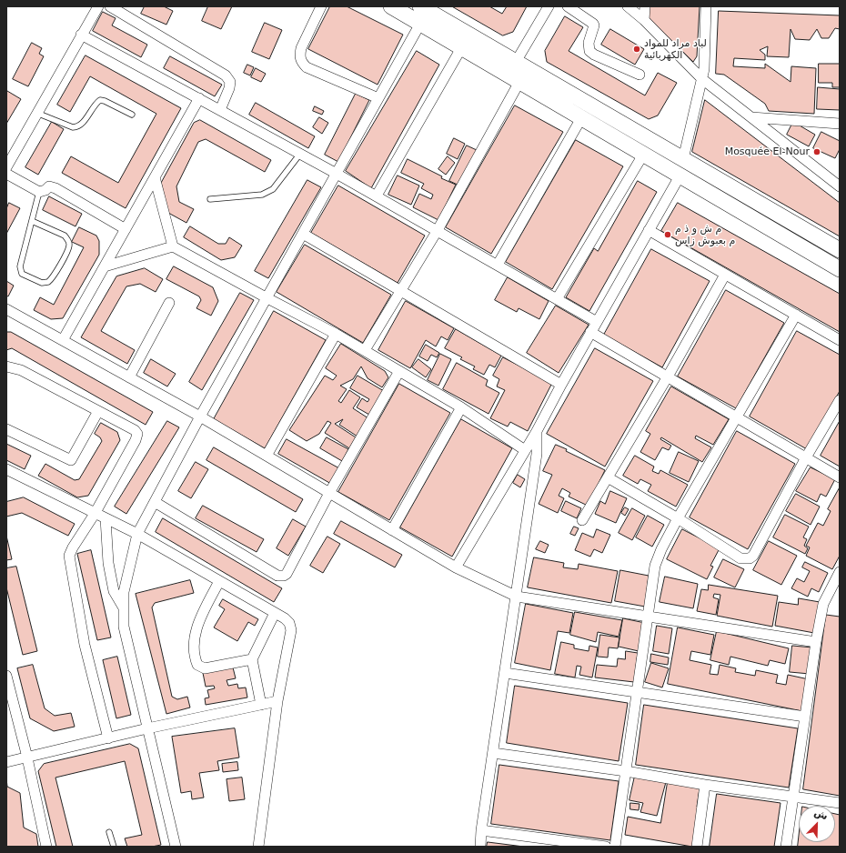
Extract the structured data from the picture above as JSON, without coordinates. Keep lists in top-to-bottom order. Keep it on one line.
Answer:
{"places":["لباد مراد للمواد الكهربائية","Mosquée El-Nour","م ش و ذ م م بعبوش زاس"],"north":"top right"}
